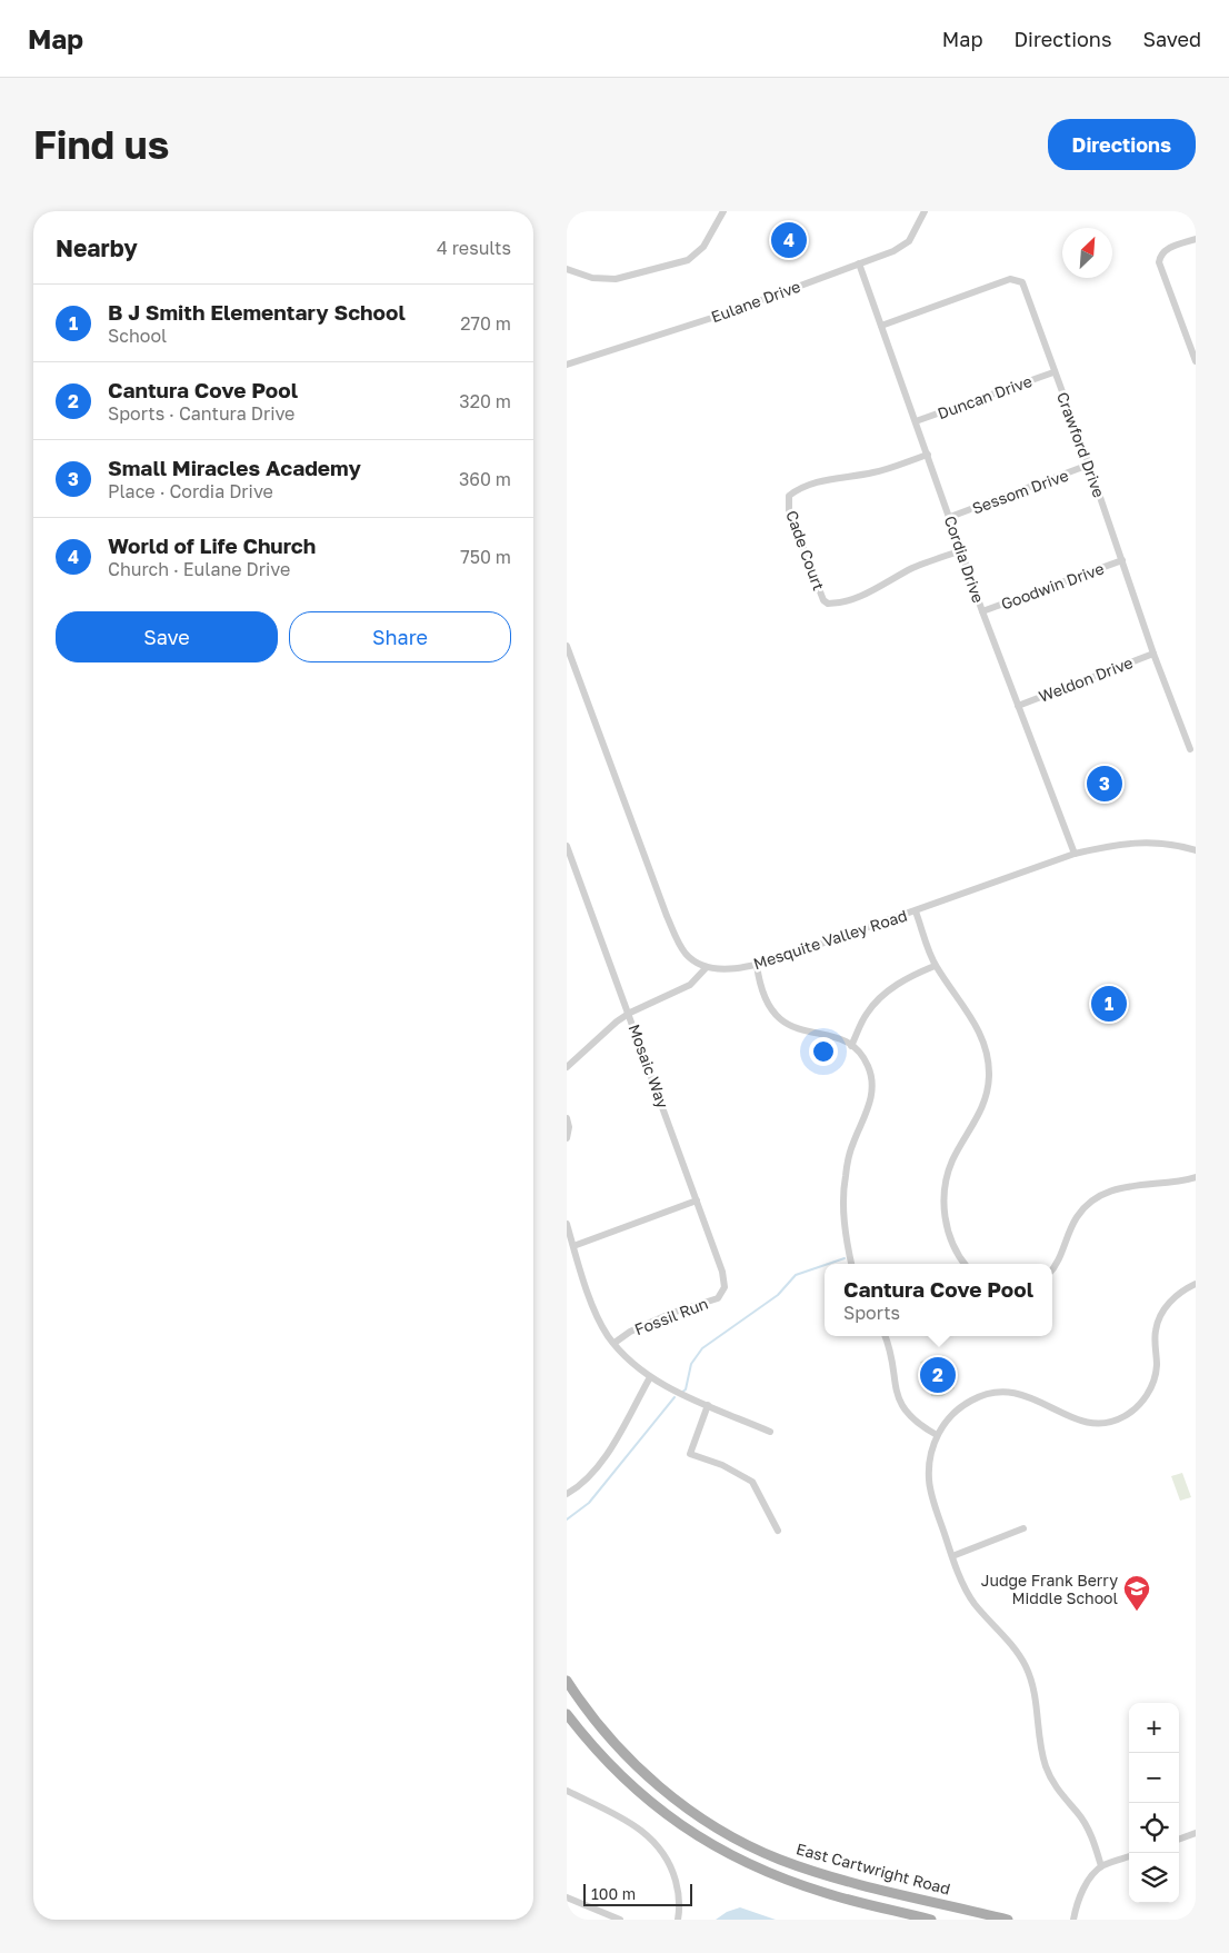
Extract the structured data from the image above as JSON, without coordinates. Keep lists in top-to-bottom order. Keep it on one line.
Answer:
{"streets":{"main road":["East Cartwright Road"],"street":["Eulane Drive","Duncan Drive","Crawford Drive","Sessom Drive","Cade Court","Cordia Drive","Goodwin Drive","Weldon Drive","Mesquite Valley Road","Mosaic Way","Fossil Run"]},"crossings":[["Eulane Drive","Cordia Drive"],["Duncan Drive","Crawford Drive"],["Duncan Drive","Cordia Drive"],["Crawford Drive","Sessom Drive"],["Crawford Drive","Cordia Drive"],["Crawford Drive","Goodwin Drive"],["Crawford Drive","Weldon Drive"],["Sessom Drive","Cordia Drive"],["Cade Court","Cordia Drive"],["Cordia Drive","Goodwin Drive"],["Cordia Drive","Weldon Drive"],["Cordia Drive","Mesquite Valley Road"],["Mosaic Way","Fossil Run"]],"places":{"school or university":["Judge Frank Berry Middle School"]},"scale_bar":"100 m","north":"top right","page":{"header":"Map","nav":["Map","Directions","Saved"],"buttons":["Directions",["Save","Share"]],"title":"Find us","heading":["Nearby","4 results"],"pins":["4","3","1","2"],"list":[{"mark":"1","name":"B J Smith Elementary School","note":"School","value":"270 m"},{"mark":"2","name":"Cantura Cove Pool","note":"Sports · Cantura Drive","value":"320 m"},{"mark":"3","name":"Small Miracles Academy","note":"Place · Cordia Drive","value":"360 m"},{"mark":"4","name":"World of Life Church","note":"Church · Eulane Drive","value":"750 m"}],"popup":["Cantura Cove Pool","Sports"],"map_buttons":["+","−"],"scale":"100 m"}}
